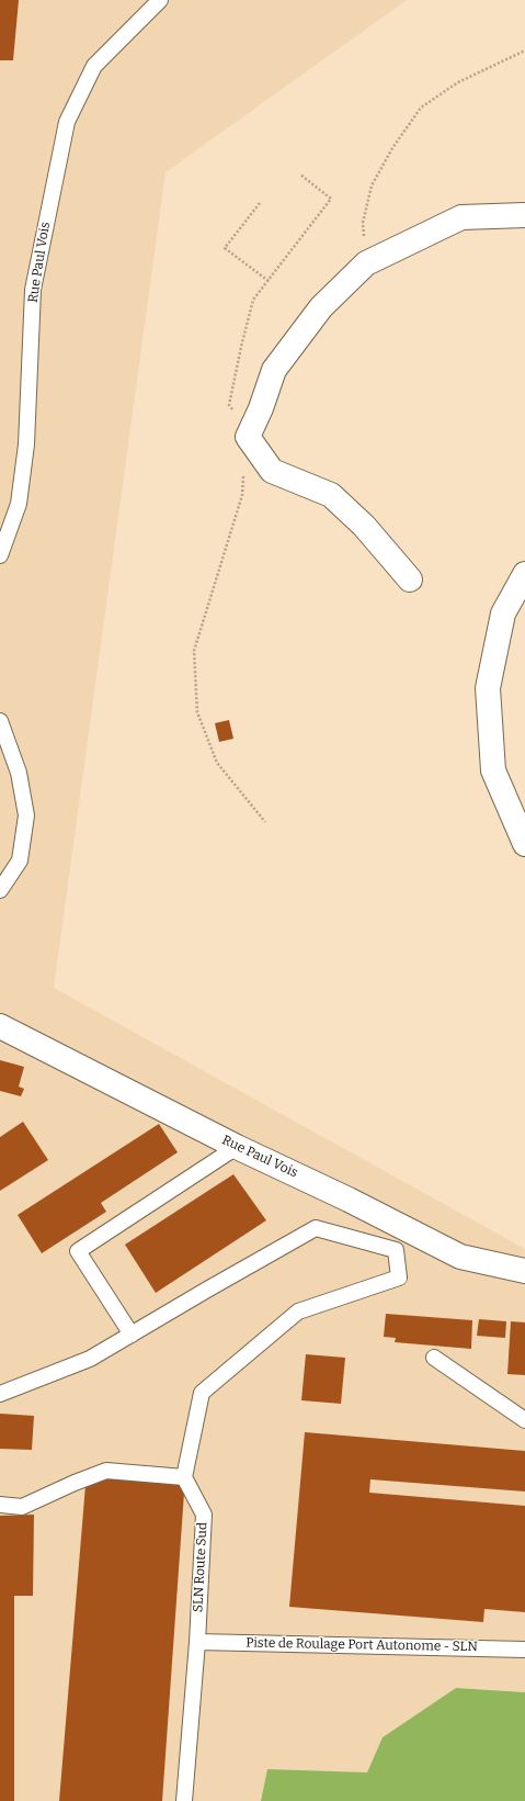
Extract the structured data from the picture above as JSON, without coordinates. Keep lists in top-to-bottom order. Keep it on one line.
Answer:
{"streets":{"street":["Rue Paul Vois"],"lane":["SLN Route Sud","Piste de Roulage Port Autonome - SLN"]},"crossings":[["SLN Route Sud","Piste de Roulage Port Autonome - SLN"]]}
